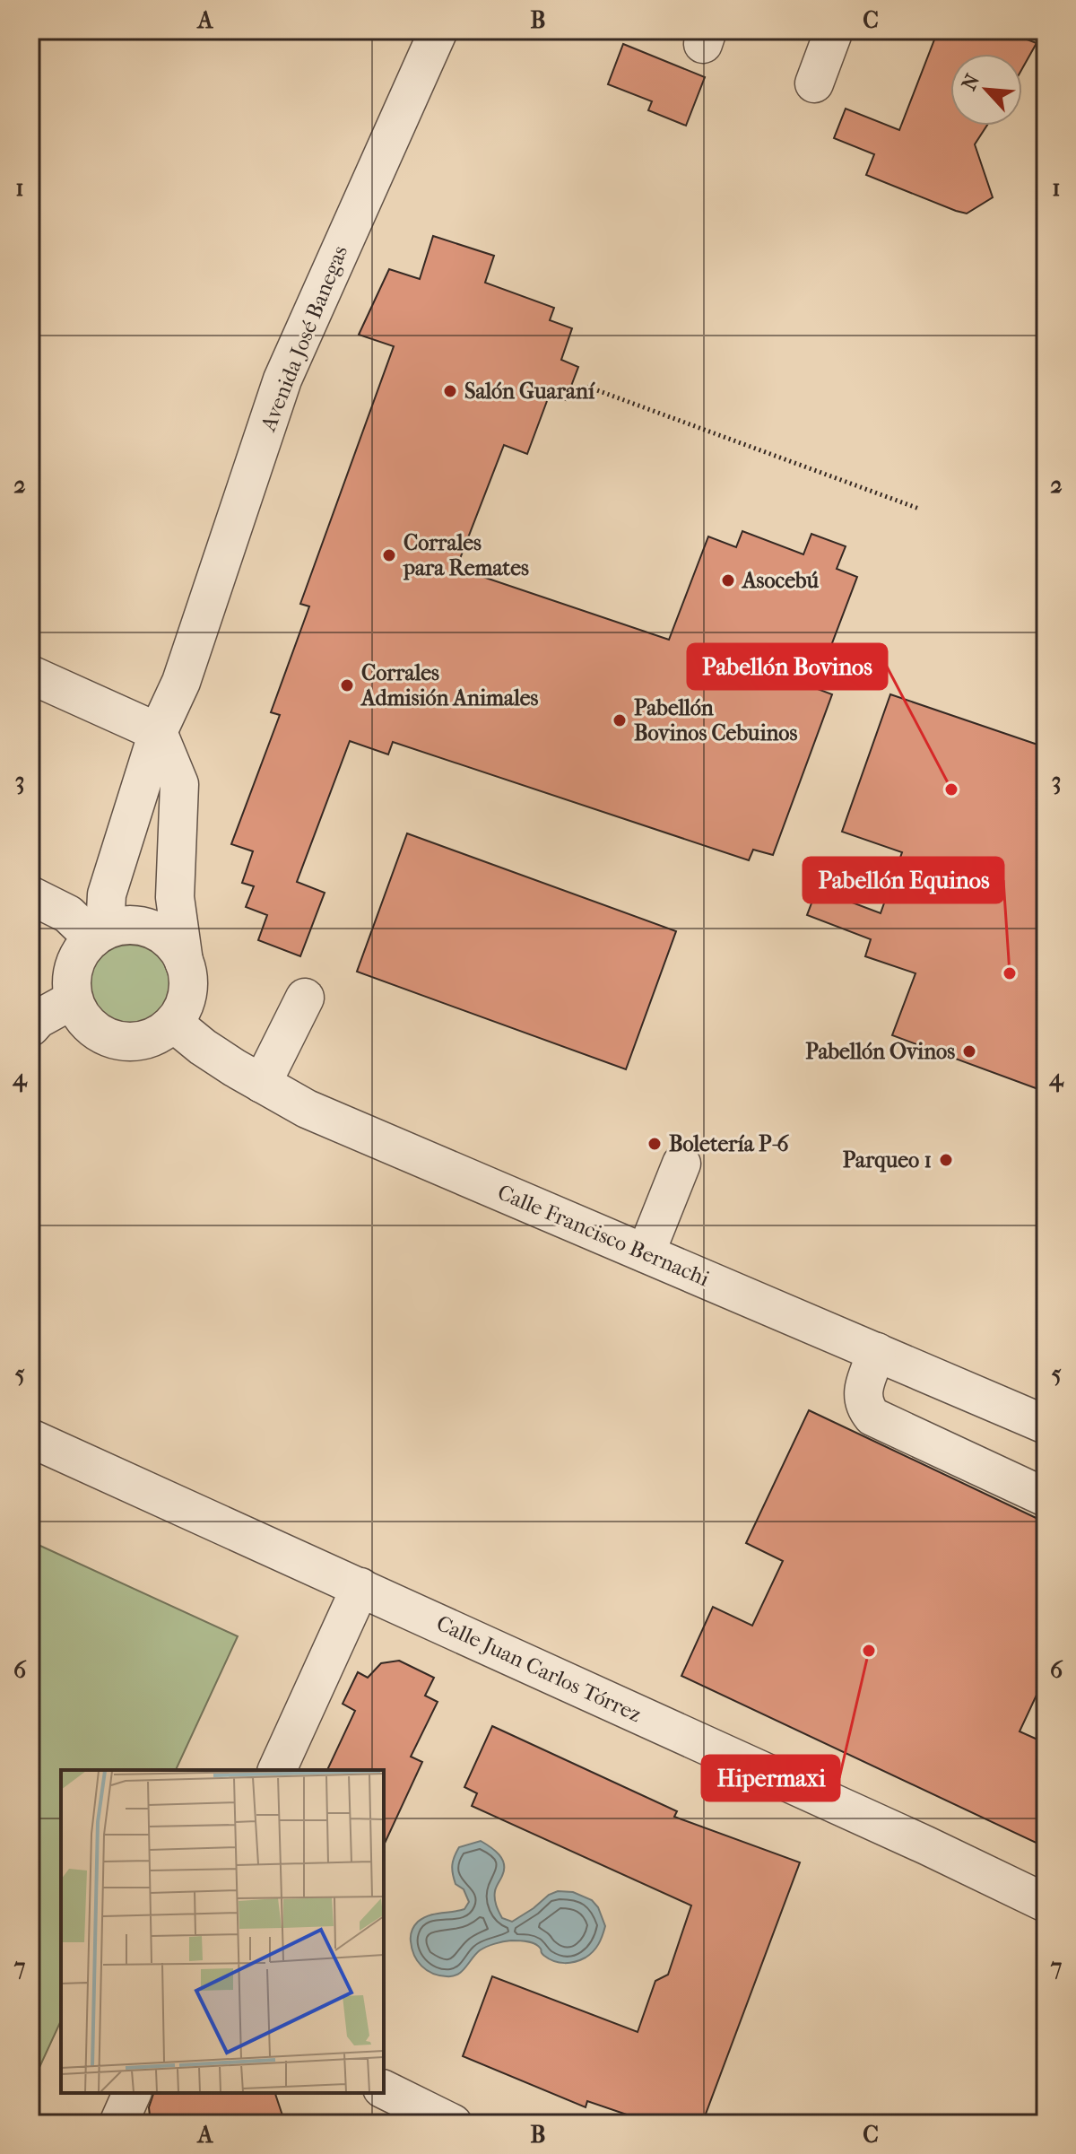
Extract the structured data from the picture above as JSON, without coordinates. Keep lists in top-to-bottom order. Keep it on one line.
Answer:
{"streets":{"street":["Avenida José Banegas","Calle Francisco Bernachi","Calle Juan Carlos Tórrez"]},"crossings":[["Avenida José Banegas","Calle Francisco Bernachi"]],"places":["Salón Guaraní","Corrales para Remates","Asocebú","Corrales Admisión Animales","Pabellón Bovinos Cebuinos","Pabellón Bovinos","Pabellón Equinos","Pabellón Ovinos","Boletería P-6","Parqueo 1","Hipermaxi"],"north":"top left","grid":{"columns":["A","B","C"],"rows":["1","2","3","4","5","6","7"]}}
